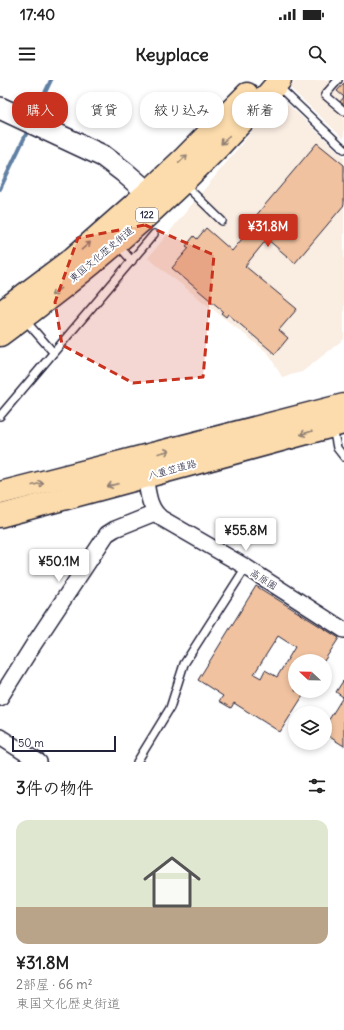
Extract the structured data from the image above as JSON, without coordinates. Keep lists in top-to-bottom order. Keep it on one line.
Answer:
{"streets":{"highway":["122","東国文化歴史街道","八重笠道路"],"street":["高原園"]},"scale_bar":"50 m","north":"left","page":{"status":"17:40","header":"Keyplace","chip":["購入","賃貸","絞り込み","新着"],"price":["¥31.8M","¥55.8M","¥50.1M"],"scale":"50 m","heading":"3件の物件","list":[{"name":"¥31.8M","note":"2部屋 · 66 m² · 東国文化歴史街道"}]}}
